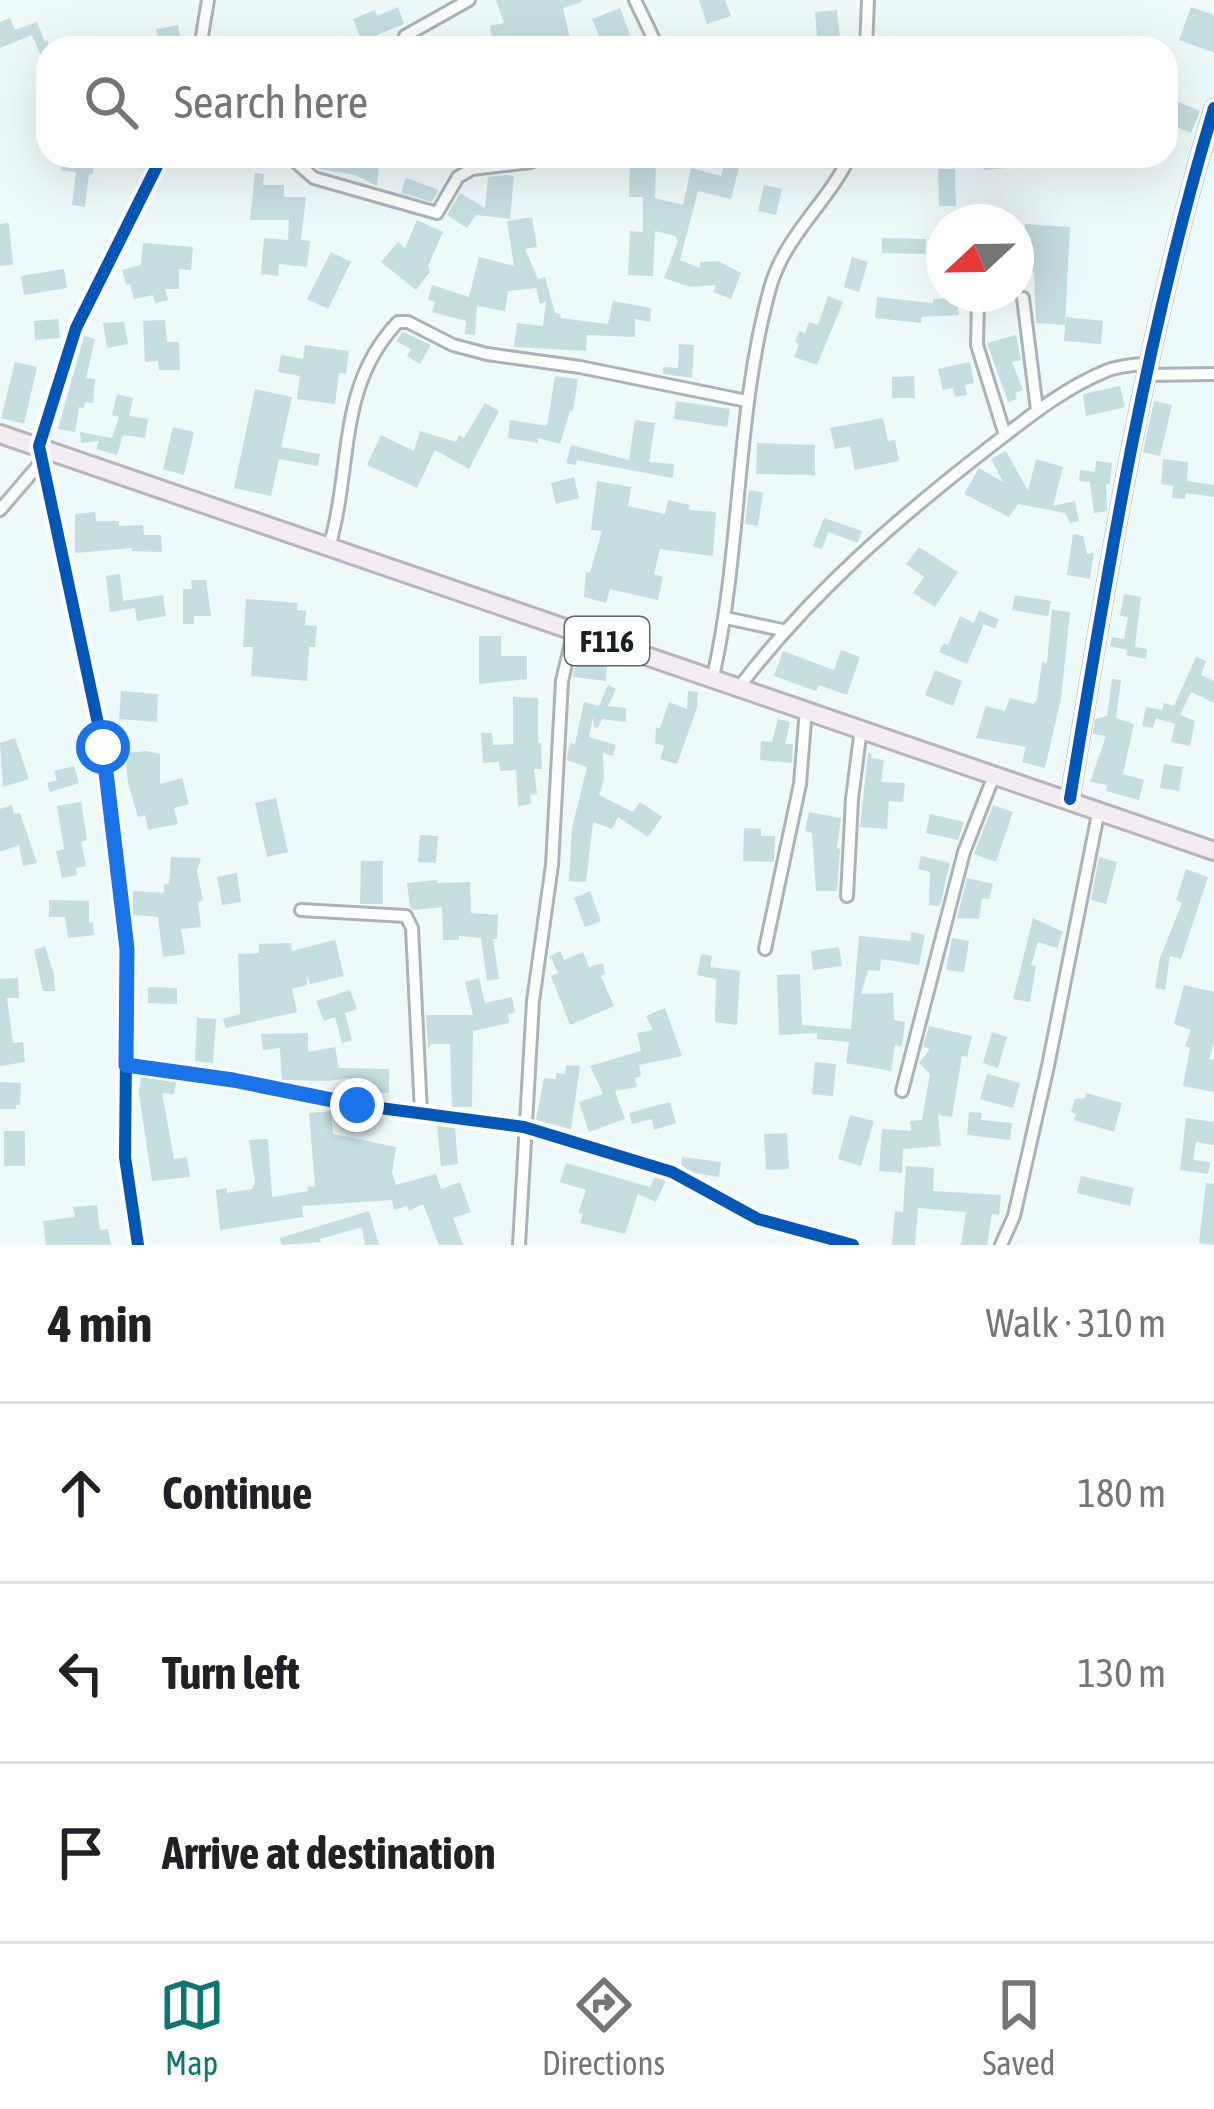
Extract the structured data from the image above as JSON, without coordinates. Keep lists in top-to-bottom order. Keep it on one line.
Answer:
{"streets":{"main road":["F116"]},"north":"left","page":{"search":"Search here","heading":["4 min","Walk · 310 m"],"list":[["Continue","180 m"],["Turn left","130 m"],"Arrive at destination"],"nav":["Map","Directions","Saved"]}}
